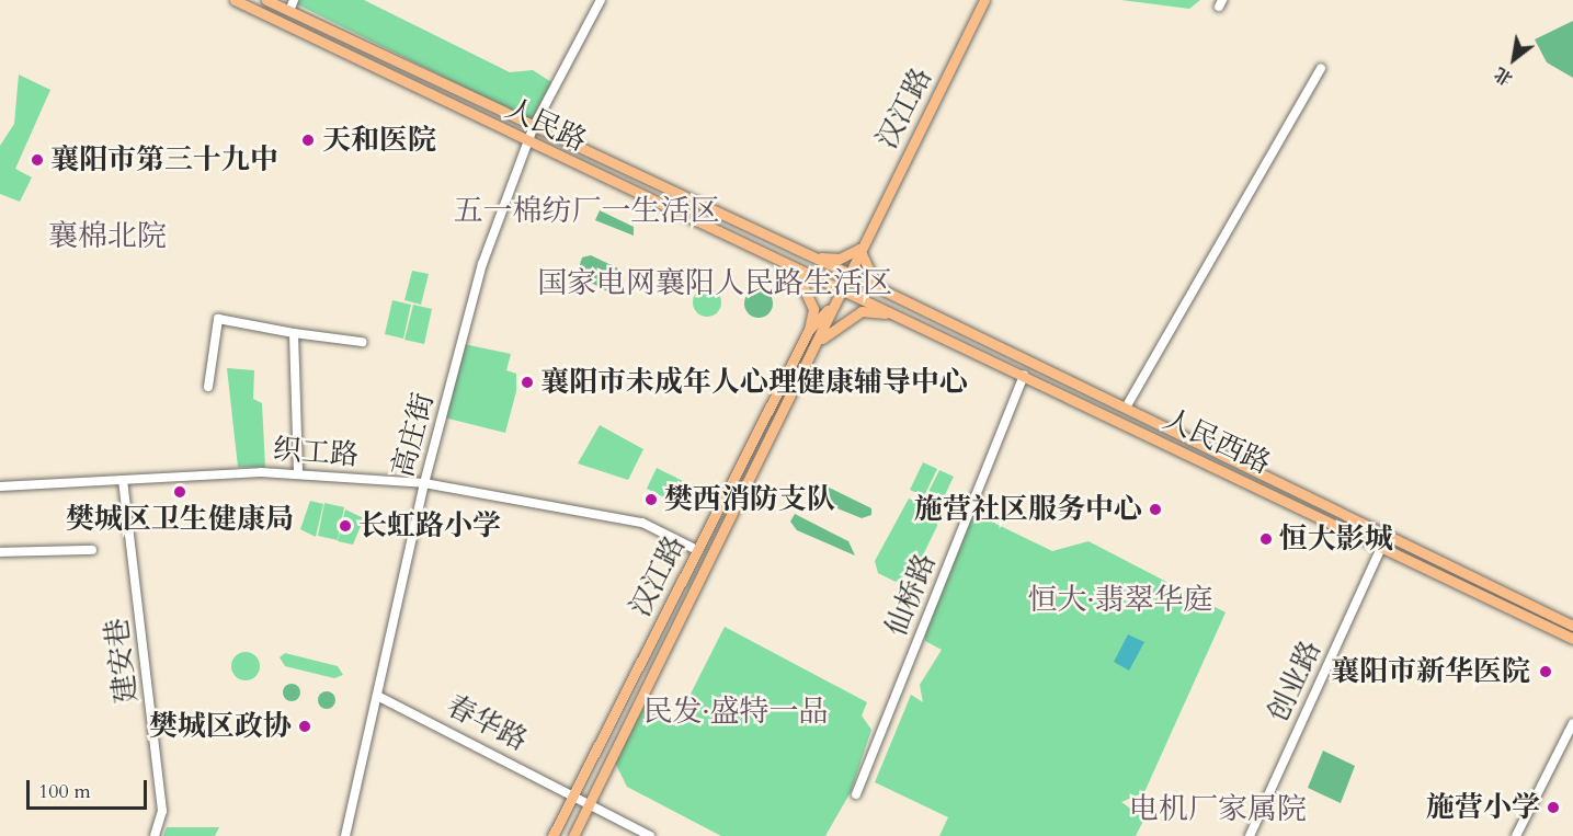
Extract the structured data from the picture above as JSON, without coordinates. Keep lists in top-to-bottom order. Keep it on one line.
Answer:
{"streets":{"main road":["汉江路","人民路","人民西路"],"street":["高庄街","织工路","仙桥路","建安巷","创业路","春华路"]},"crossings":[["汉江路","人民路"],["汉江路","人民西路"],["汉江路","织工路"],["汉江路","春华路"],["人民路","高庄街"],["人民路","人民西路"],["高庄街","织工路"],["高庄街","春华路"],["人民西路","仙桥路"],["人民西路","创业路"],["织工路","建安巷"]],"districts":["五一棉纺厂一生活区","襄棉北院","国家电网襄阳人民路生活区","恒大·翡翠华庭","民发·盛特一品","电机厂家属院"],"places":["天和医院","襄阳市第三十九中","襄阳市未成年人心理健康辅导中心","樊城区卫生健康局","樊西消防支队","施营社区服务中心","长虹路小学","恒大影城","襄阳市新华医院","樊城区政协","施营小学"],"scale_bar":"100 m","north":"bottom left"}
